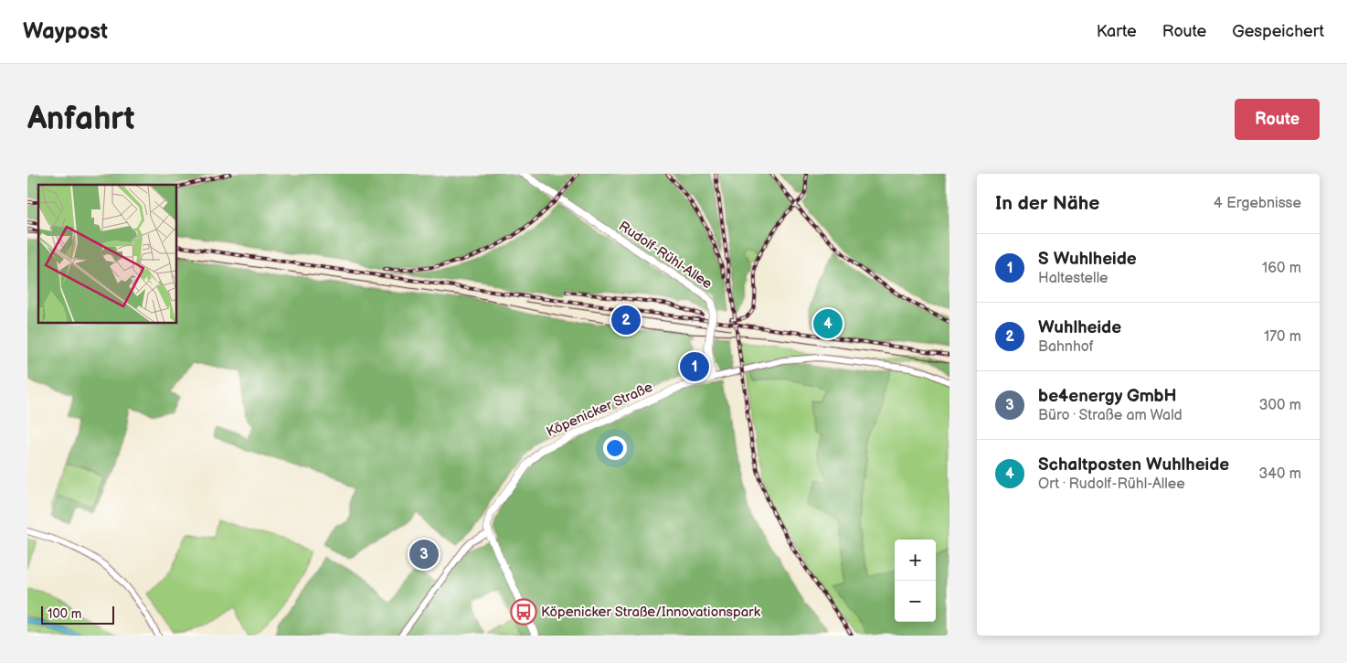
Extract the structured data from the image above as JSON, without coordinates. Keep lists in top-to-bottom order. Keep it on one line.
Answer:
{"streets":{"main road":["Rudolf-Rühl-Allee","Köpenicker Straße"]},"crossings":[["Rudolf-Rühl-Allee","Köpenicker Straße"]],"places":{"bus stop":["Köpenicker Straße/Innovationspark"]},"scale_bar":"100 m","page":{"header":"Waypost","nav":["Karte","Route","Gespeichert"],"buttons":"Route","title":"Anfahrt","heading":["In der Nähe","4 Ergebnisse"],"list":[{"mark":"1","name":"S Wuhlheide","note":"Haltestelle","value":"160 m"},{"mark":"2","name":"Wuhlheide","note":"Bahnhof","value":"170 m"},{"mark":"3","name":"be4energy GmbH","note":"Büro · Straße am Wald","value":"300 m"},{"mark":"4","name":"Schaltposten Wuhlheide","note":"Ort · Rudolf-Rühl-Allee","value":"340 m"}],"pins":["2","4","1","3"],"map_buttons":["+","−"],"scale":"100 m"}}
